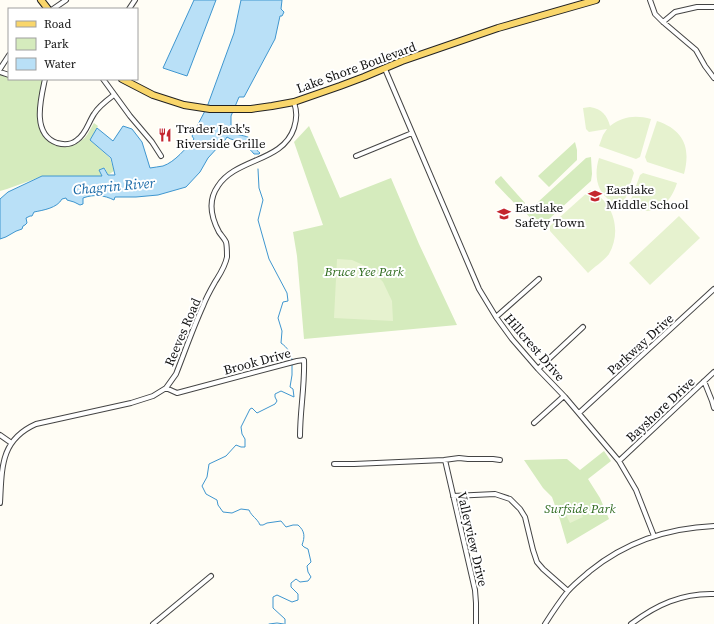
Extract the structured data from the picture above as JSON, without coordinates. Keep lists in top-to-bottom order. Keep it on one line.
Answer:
{"streets":{"main road":["Lake Shore Boulevard"],"street":["Reeves Road","Parkway Drive","Hillcrest Drive","Brook Drive","Bayshore Drive","Valleyview Drive"]},"crossings":[["Lake Shore Boulevard","Reeves Road"],["Lake Shore Boulevard","Hillcrest Drive"],["Reeves Road","Brook Drive"],["Parkway Drive","Hillcrest Drive"],["Hillcrest Drive","Bayshore Drive"]],"water":["Chagrin River"],"parks":["Bruce Yee Park","Surfside Park"],"places":{"restaurant":["Trader Jack's Riverside Grille"],"school or university":["Eastlake Middle School","Eastlake Safety Town"]},"legend":["Road","Park","Water"]}
